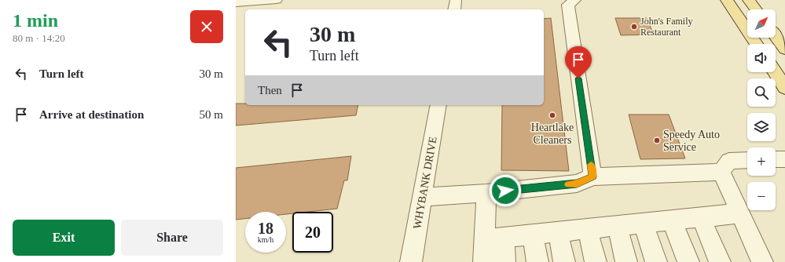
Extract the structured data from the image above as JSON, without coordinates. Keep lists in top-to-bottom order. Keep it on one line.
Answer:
{"streets":{"street":["WHYBANK DRIVE"]},"places":["John's Family Restaurant","Heartlake Cleaners","Speedy Auto Service"],"north":"top right","page":{"heading":["1 min","80 m · 14:20"],"map_buttons":["+","−"],"turn":["30 m","Turn left"],"list":[{"name":"Turn left","value":"30 m"},{"name":"Arrive at destination","value":"50 m"}],"then":"Then","speed":"18 km/h","limit":"20","buttons":["Exit","Share"]}}
